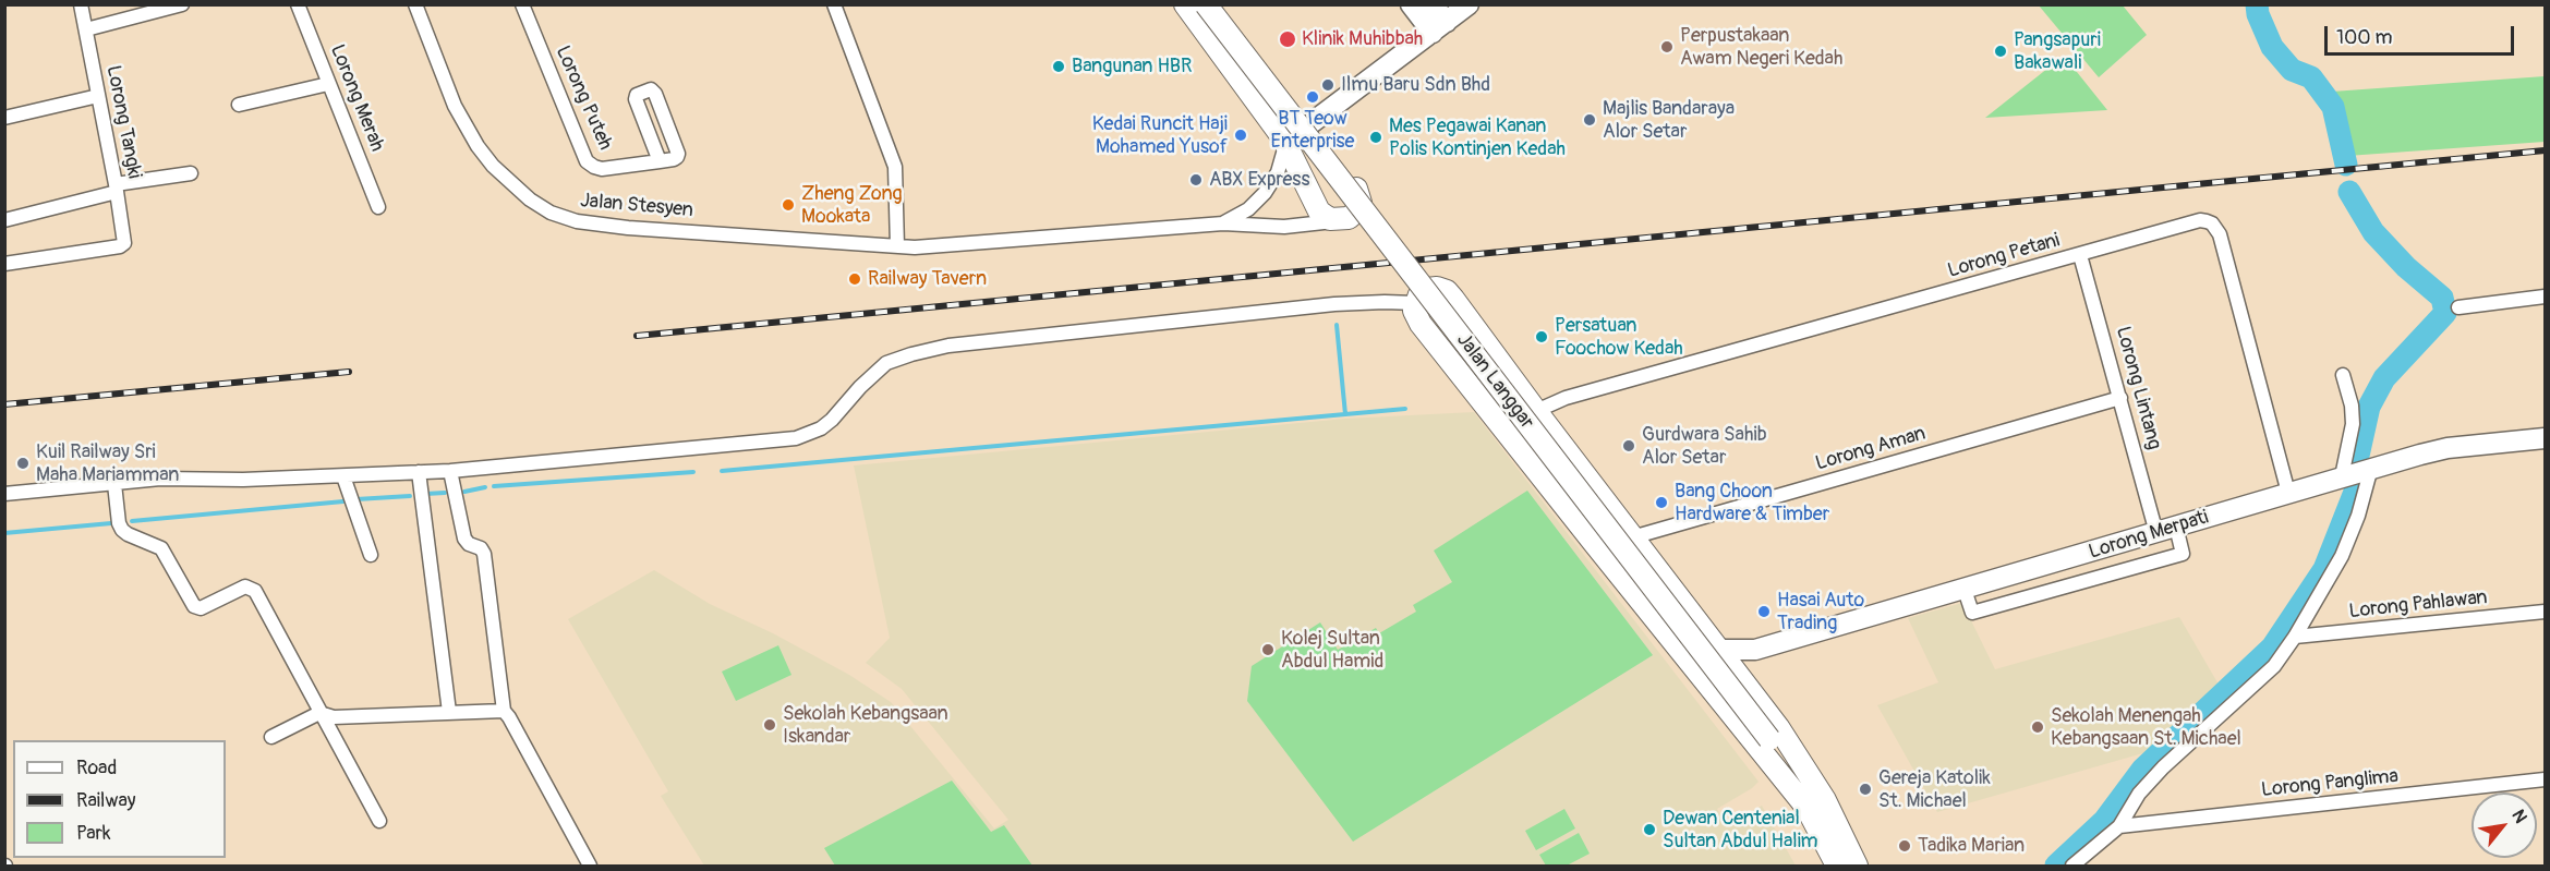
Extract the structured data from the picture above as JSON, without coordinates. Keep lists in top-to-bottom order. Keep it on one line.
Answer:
{"streets":{"main road":["Jalan Langgar"],"street":["Lorong Merah","Lorong Puteh","Lorong Tangki","Jalan Stesyen","Lorong Petani","Lorong Lintang","Lorong Aman","Lorong Merpati","Lorong Pahlawan","Lorong Panglima"]},"crossings":[["Lorong Petani","Lorong Lintang"],["Lorong Petani","Lorong Merpati"],["Lorong Lintang","Lorong Aman"],["Lorong Lintang","Lorong Merpati"]],"places":["Klinik Muhibbah","Perpustakaan Awam Negeri Kedah","Pangsapuri Bakawali","Bangunan HBR","Ilmu Baru Sdn Bhd","BT Teow Enterprise","Majlis Bandaraya Alor Setar","Kedai Runcit Haji Mohamed Yusof","Mes Pegawai Kanan Polis Kontinjen Kedah","ABX Express","Zheng Zong Mookata","Railway Tavern","Persatuan Foochow Kedah","Gurdwara Sahib Alor Setar","Kuil Railway Sri Maha Mariamman","Bang Choon Hardware & Timber","Hasai Auto Trading","Kolej Sultan Abdul Hamid","Sekolah Kebangsaan Iskandar","Sekolah Menengah Kebangsaan St. Michael","Gereja Katolik St. Michael","Dewan Centenial Sultan Abdul Halim","Tadika Marian"],"legend":["Road","Railway","Park"],"scale_bar":"100 m","north":"top right"}
